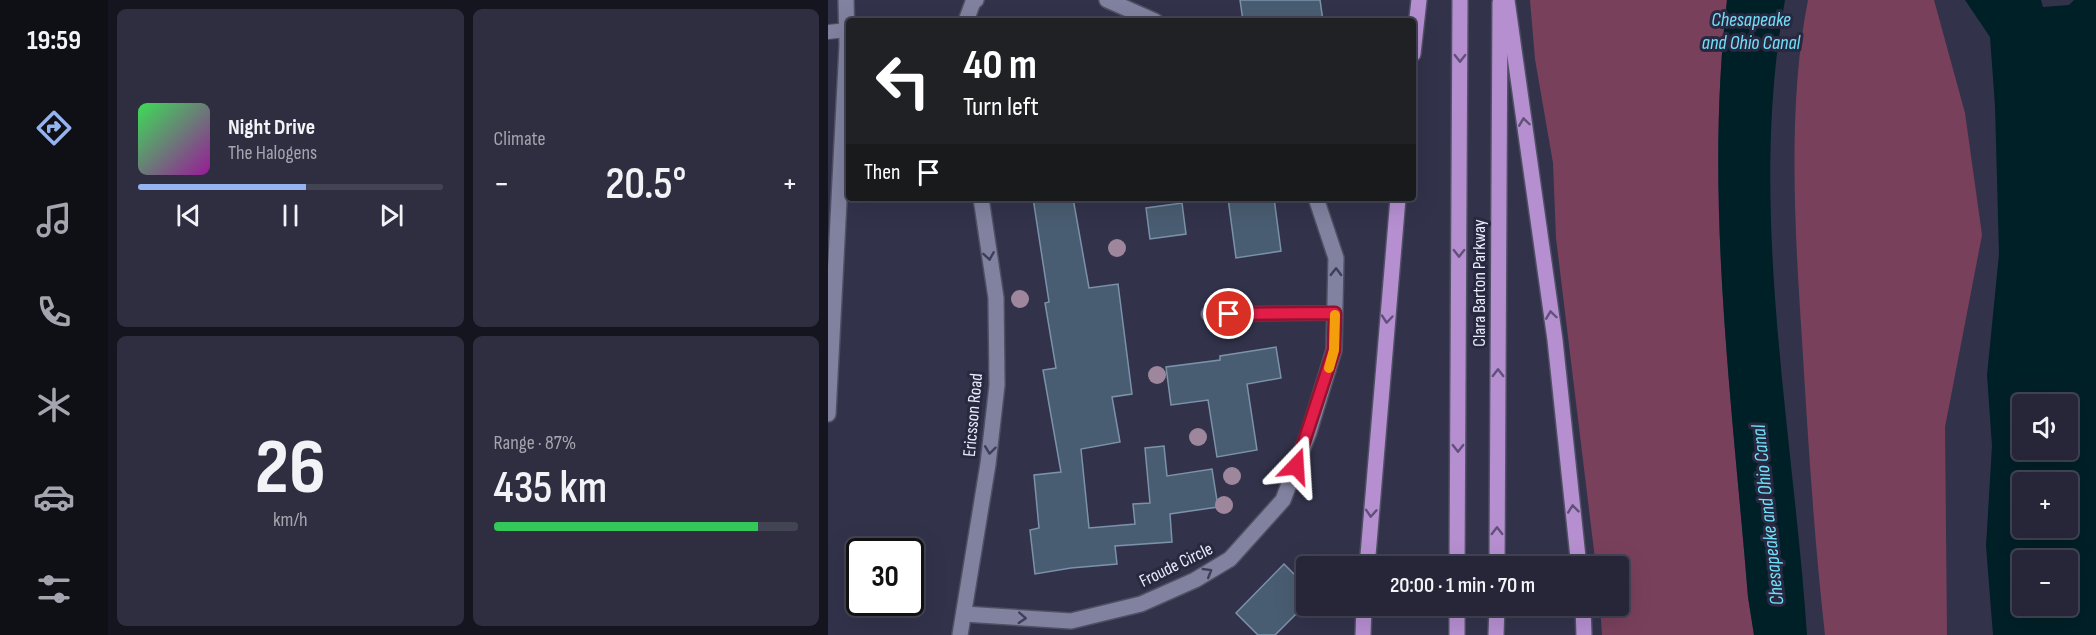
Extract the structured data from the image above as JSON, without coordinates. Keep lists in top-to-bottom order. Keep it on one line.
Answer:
{"streets":{"main road":["Clara Barton Parkway"],"street":["Ericsson Road","Froude Circle"]},"crossings":[["Ericsson Road","Froude Circle"]],"one_way":["Ericsson Road","Froude Circle"],"water":["Chesapeake and Ohio Canal"],"page":{"tabs":"19:59","tile":["Climate",["26","km/h"],["Range · 87%","435 km"]],"turn":["40 m","Turn left"],"song":["Night Drive","The Halogens"],"then":"Then","heat":["−","20.5°","+"],"map_buttons":["+","−"],"limit":"30","trip":"20:00 · 1 min · 70 m"}}
